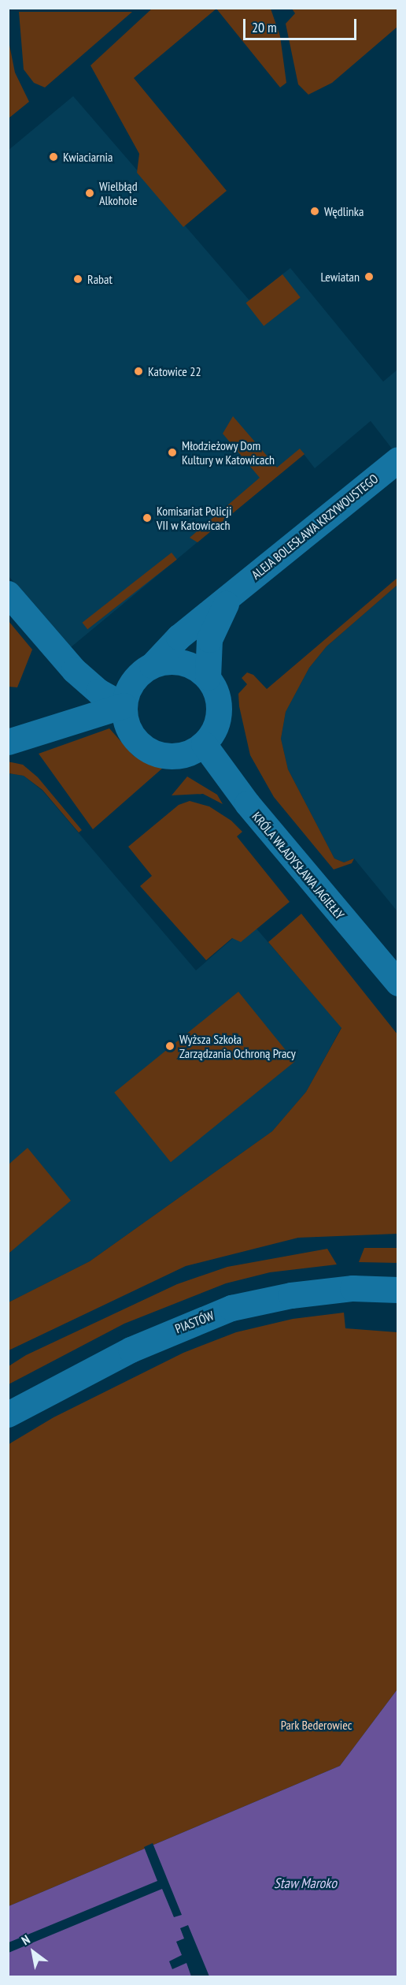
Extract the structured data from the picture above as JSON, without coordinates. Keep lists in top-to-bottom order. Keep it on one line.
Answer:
{"streets":{"street":["ALEJA BOLESŁAWA KRZYWOUSTEGO","KRÓLA WŁADYSŁAWA JAGIEŁŁY","PIASTÓW"]},"crossings":[["ALEJA BOLESŁAWA KRZYWOUSTEGO","KRÓLA WŁADYSŁAWA JAGIEŁŁY"]],"water":["Staw Maroko"],"parks":["Park Bederowiec"],"places":["Kwiaciarnia","Wielbłąd Alkohole","Wędlinka","Lewiatan","Rabat","Katowice 22","Młodzieżowy Dom Kultury w Katowicach","Komisariat Policji VII w Katowicach","Wyższa Szkoła Zarządzania Ochroną Pracy"],"scale_bar":"20 m","north":"top left"}
